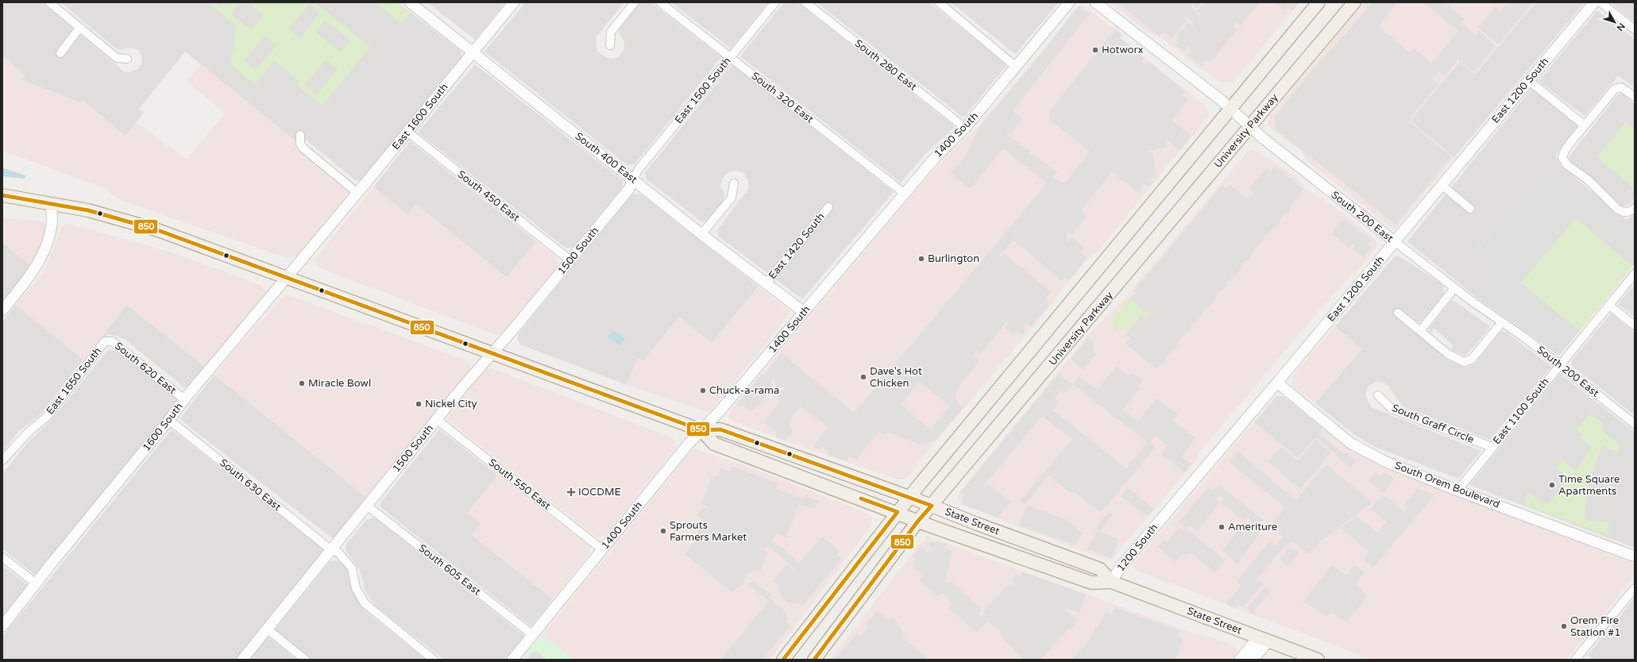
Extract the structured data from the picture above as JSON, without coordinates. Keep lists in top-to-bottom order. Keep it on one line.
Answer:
{"streets":{"main road":["University Parkway","State Street"],"street":["South 280 East","East 1500 South","East 1200 South","South 320 East","East 1600 South","1400 South","South 400 East","South 450 East","South 200 East","East 1420 South","1500 South","South 620 East","East 1650 South","East 1100 South","South Graff Circle","1600 South","South 550 East","South 630 East","South Orem Boulevard","1200 South","South 605 East"]},"crossings":[["South 280 East","1400 South"],["East 1500 South","South 320 East"],["East 1500 South","South 400 East"],["East 1500 South","1500 South"],["East 1200 South","South 200 East"],["East 1200 South","South Orem Boulevard"],["East 1200 South","1200 South"],["South 320 East","1400 South"],["East 1600 South","South 400 East"],["East 1600 South","South 450 East"],["East 1600 South","1600 South"],["University Parkway","South 200 East"],["University Parkway","State Street"],["1400 South","South 400 East"],["1400 South","South 550 East"],["1400 South","State Street"],["1400 South","South 605 East"],["South 400 East","East 1420 South"],["South 400 East","1500 South"],["South 450 East","1500 South"],["South 200 East","East 1100 South"],["1500 South","South 550 East"],["1500 South","South 630 East"],["1500 South","State Street"],["1500 South","South 605 East"],["South 620 East","East 1650 South"],["South 620 East","1600 South"],["East 1100 South","South Graff Circle"],["East 1100 South","South Orem Boulevard"],["1600 South","South 630 East"],["1600 South","State Street"],["State Street","1200 South"]],"places":{"other":["Hotworx","Burlington","Dave's Hot Chicken","Miracle Bowl","Chuck-a-rama","Nickel City","Time Square Apartments","Ameriture","Sprouts Farmers Market","Orem Fire Station #1"],"health":["IOCDME"]},"lines":["transit line 850"],"north":"bottom right"}
